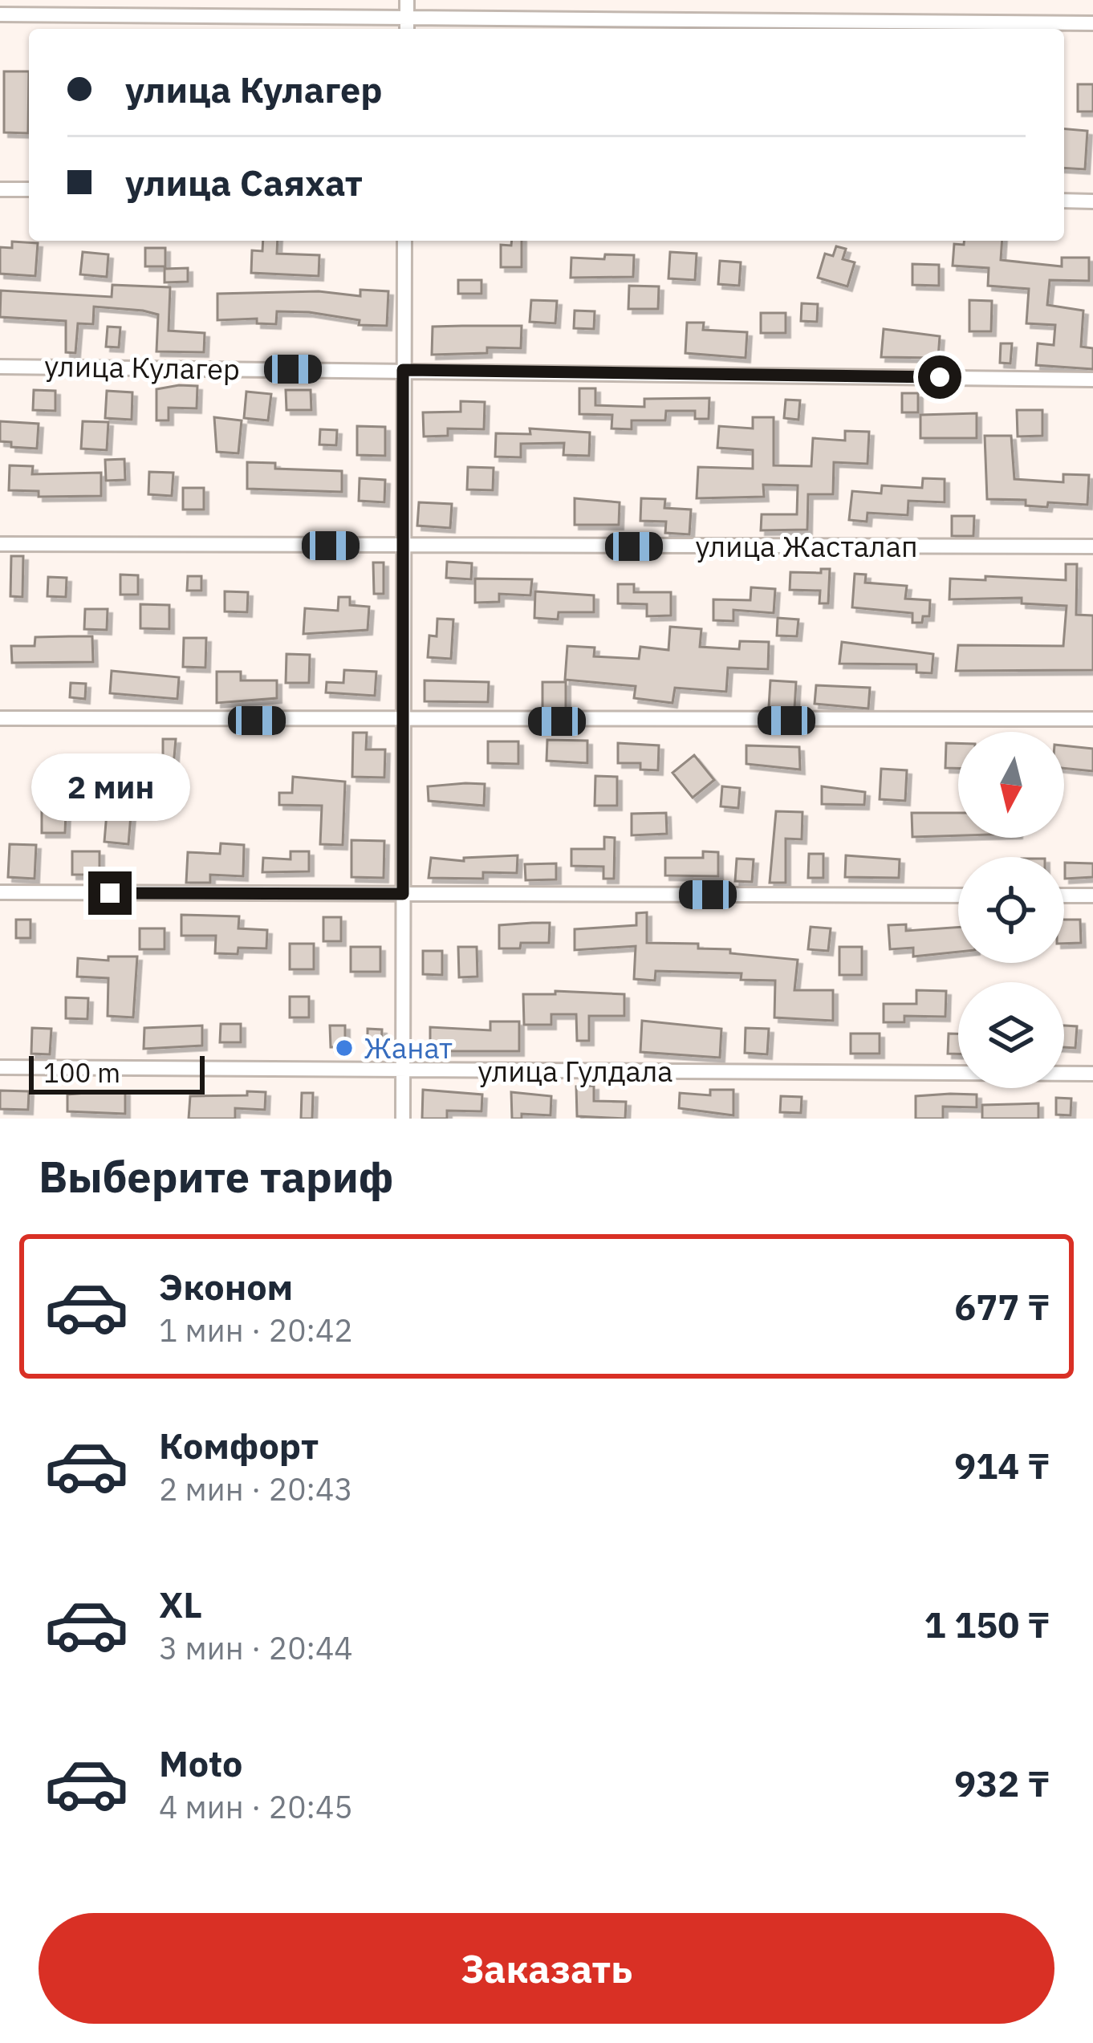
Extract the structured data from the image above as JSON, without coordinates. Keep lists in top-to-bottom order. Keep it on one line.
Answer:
{"streets":{"street":["улица Кулагер","улица Жасталап","улица Гулдала"]},"places":["Жанат"],"scale_bar":"100 m","north":"bottom","page":{"banner":["улица Кулагер","улица Саяхат"],"bubble":"2 мин","scale":"100 m","heading":"Выберите тариф","list":[{"name":"Эконом","note":"1 мин · 20:42","value":"677 ₸"},{"name":"Комфорт","note":"2 мин · 20:43","value":"914 ₸"},{"name":"XL","note":"3 мин · 20:44","value":"1 150 ₸"},{"name":"Moto","note":"4 мин · 20:45","value":"932 ₸"}],"buttons":"Заказать"}}
